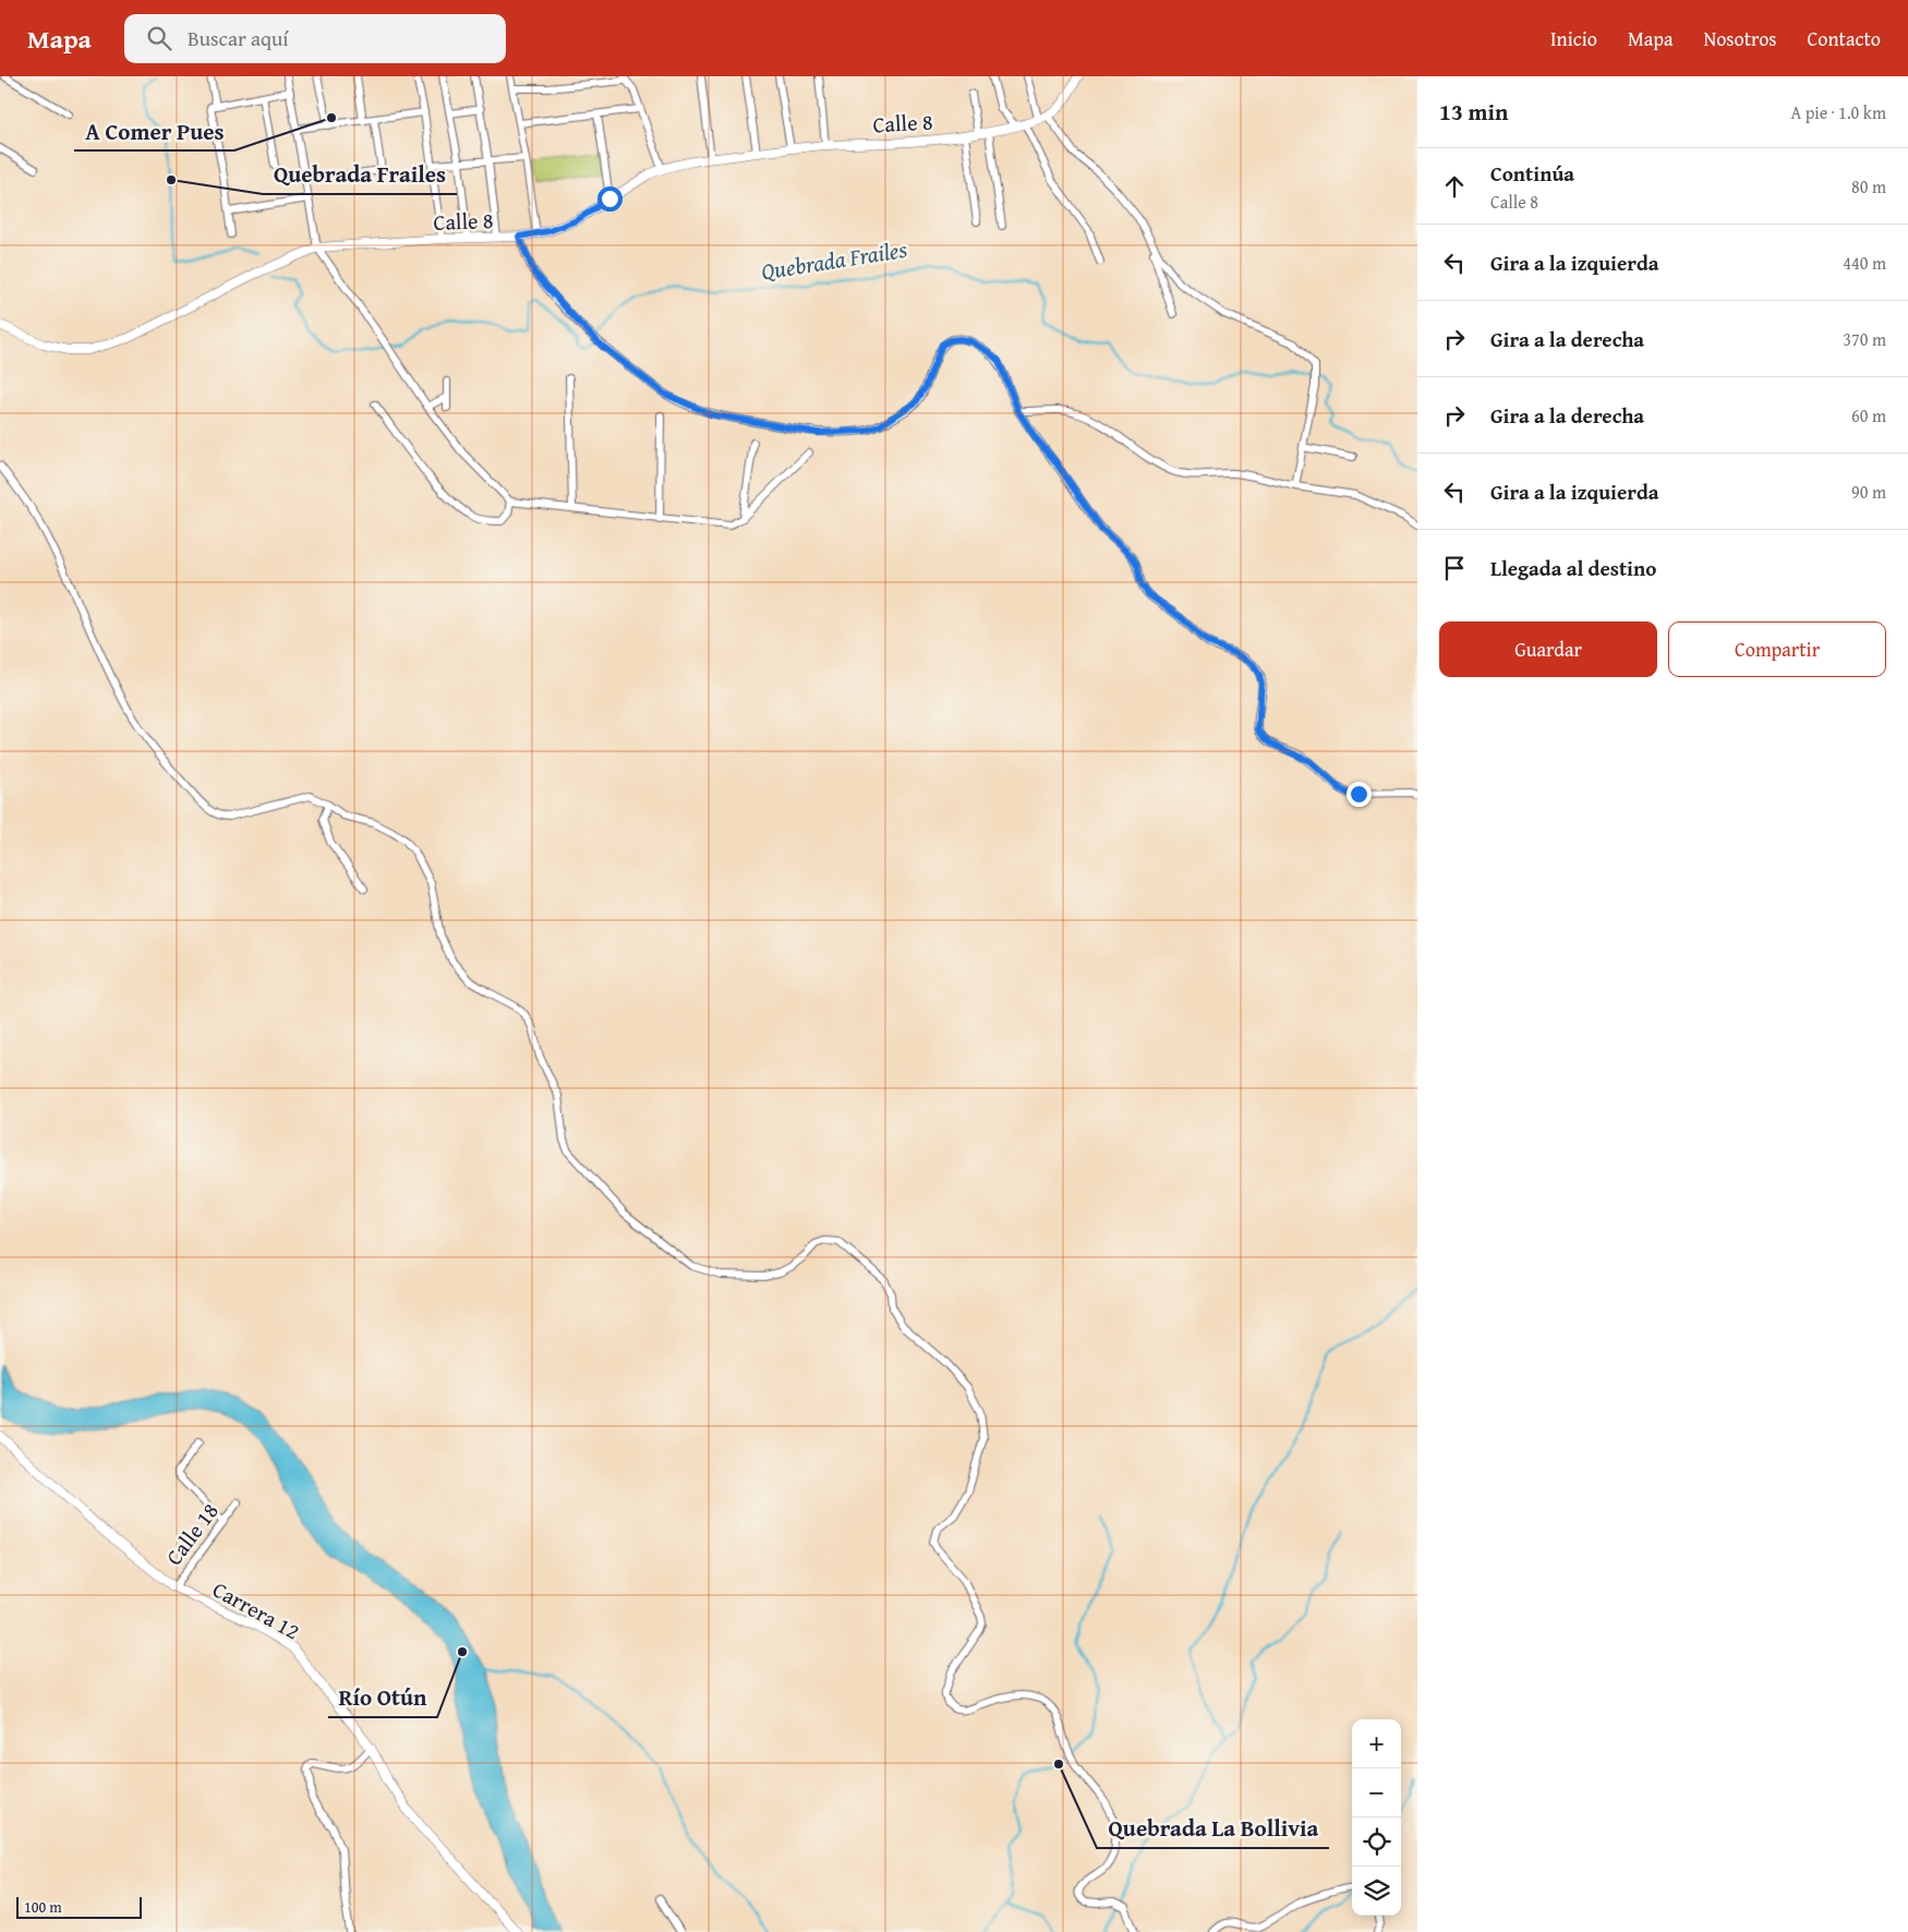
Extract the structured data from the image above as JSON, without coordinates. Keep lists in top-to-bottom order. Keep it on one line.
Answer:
{"streets":{"street":["Calle 8","Calle 18","Carrera 12"]},"crossings":[["Calle 18","Carrera 12"]],"water":["Quebrada Frailes"],"places":["A Comer Pues","Quebrada Frailes","Río Otún","Quebrada La Bollivia"],"scale_bar":"100 m","page":{"header":"Mapa","search":"Buscar aquí","nav":["Inicio","Mapa","Nosotros","Contacto"],"heading":["13 min","A pie · 1.0 km"],"list":[["Continúa","Calle 8","80 m"],["Gira a la izquierda","440 m"],["Gira a la derecha","370 m"],["Gira a la derecha","60 m"],["Gira a la izquierda","90 m"],"Llegada al destino"],"buttons":["Guardar","Compartir"],"map_buttons":["+","−"],"scale":"100 m"}}
